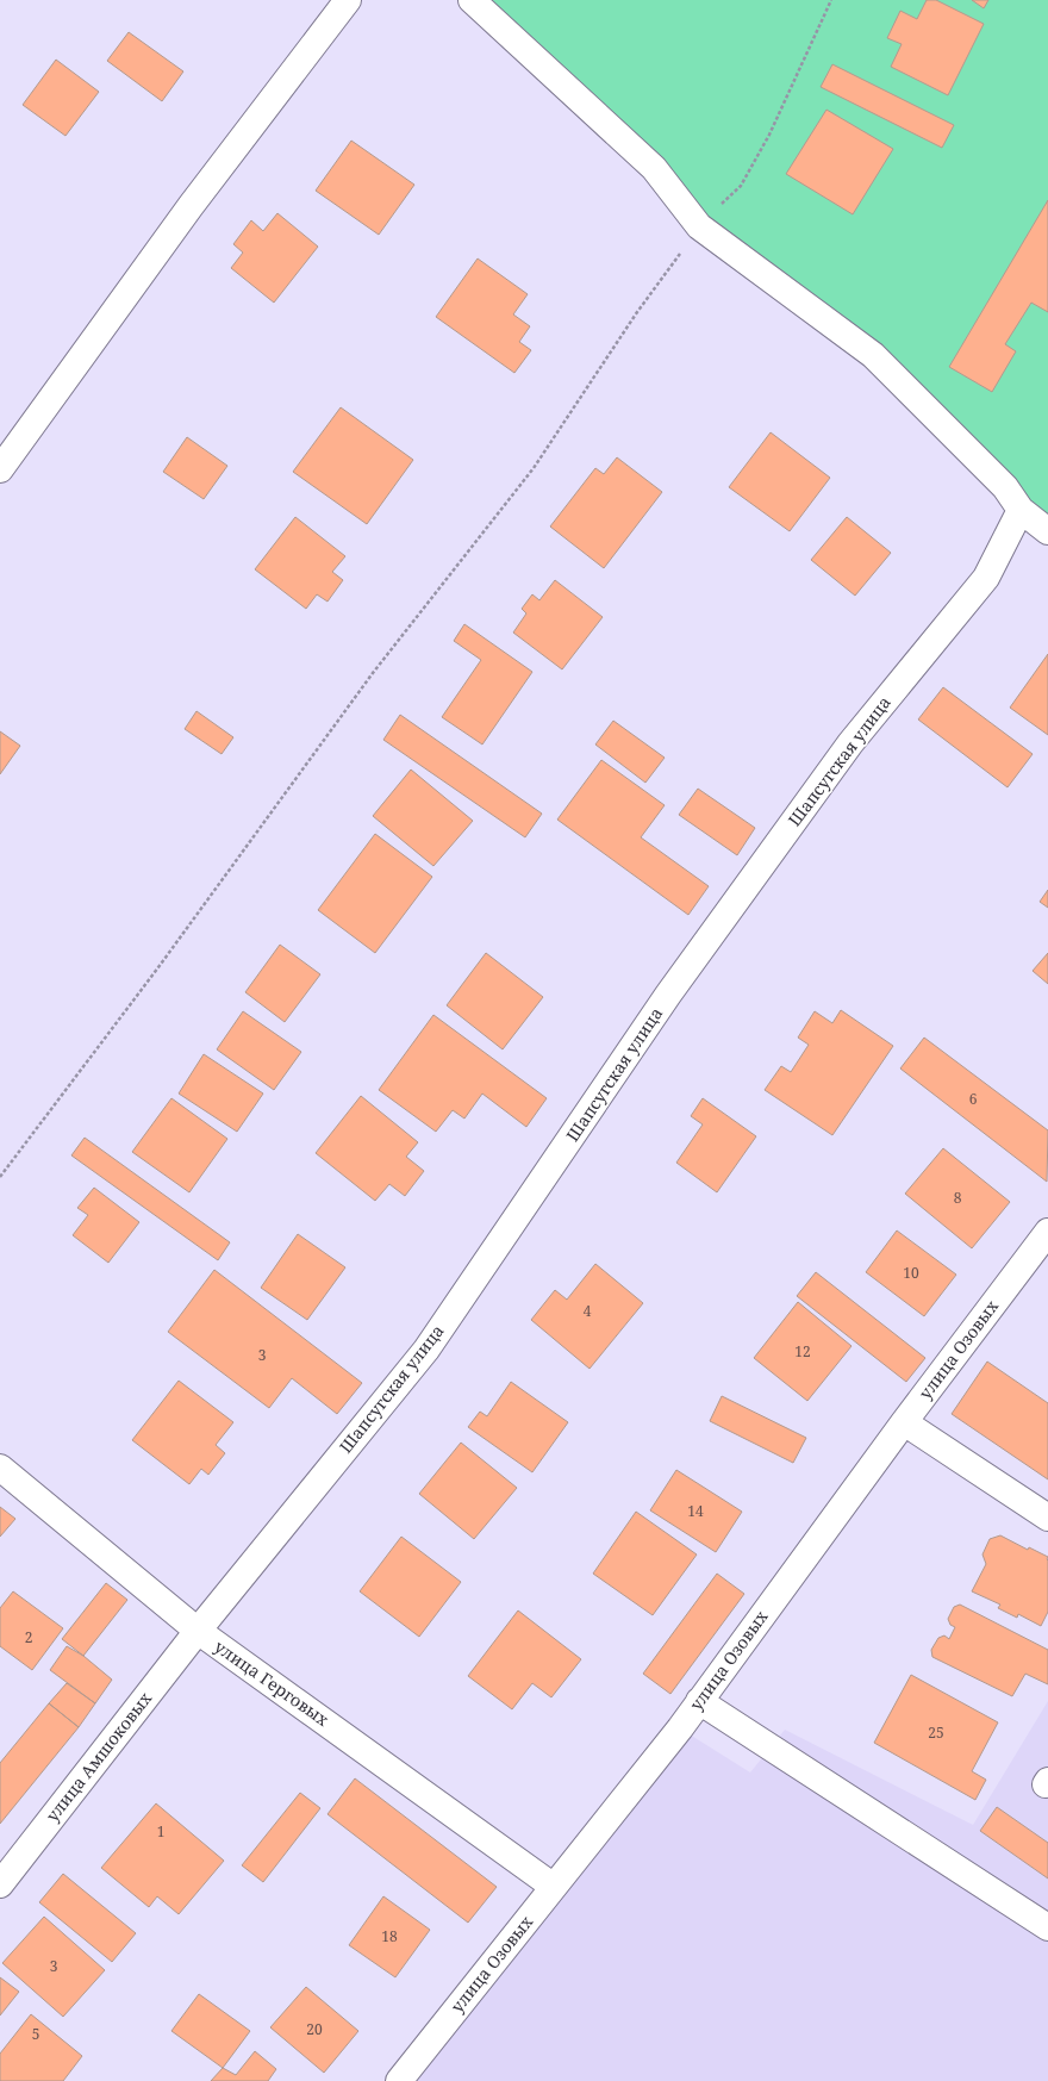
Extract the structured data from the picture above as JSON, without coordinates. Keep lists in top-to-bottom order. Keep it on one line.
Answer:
{"streets":{"street":["Шапсугская улица","улица Озовых","улица Герговых","улица Амшоковых"]},"crossings":[["Шапсугская улица","улица Герговых"],["Шапсугская улица","улица Амшоковых"],["улица Озовых","улица Герговых"],["улица Герговых","улица Амшоковых"]],"house_numbers":["6","8","10","4","12","3","14","2","25","1","18","3","20","5"]}
